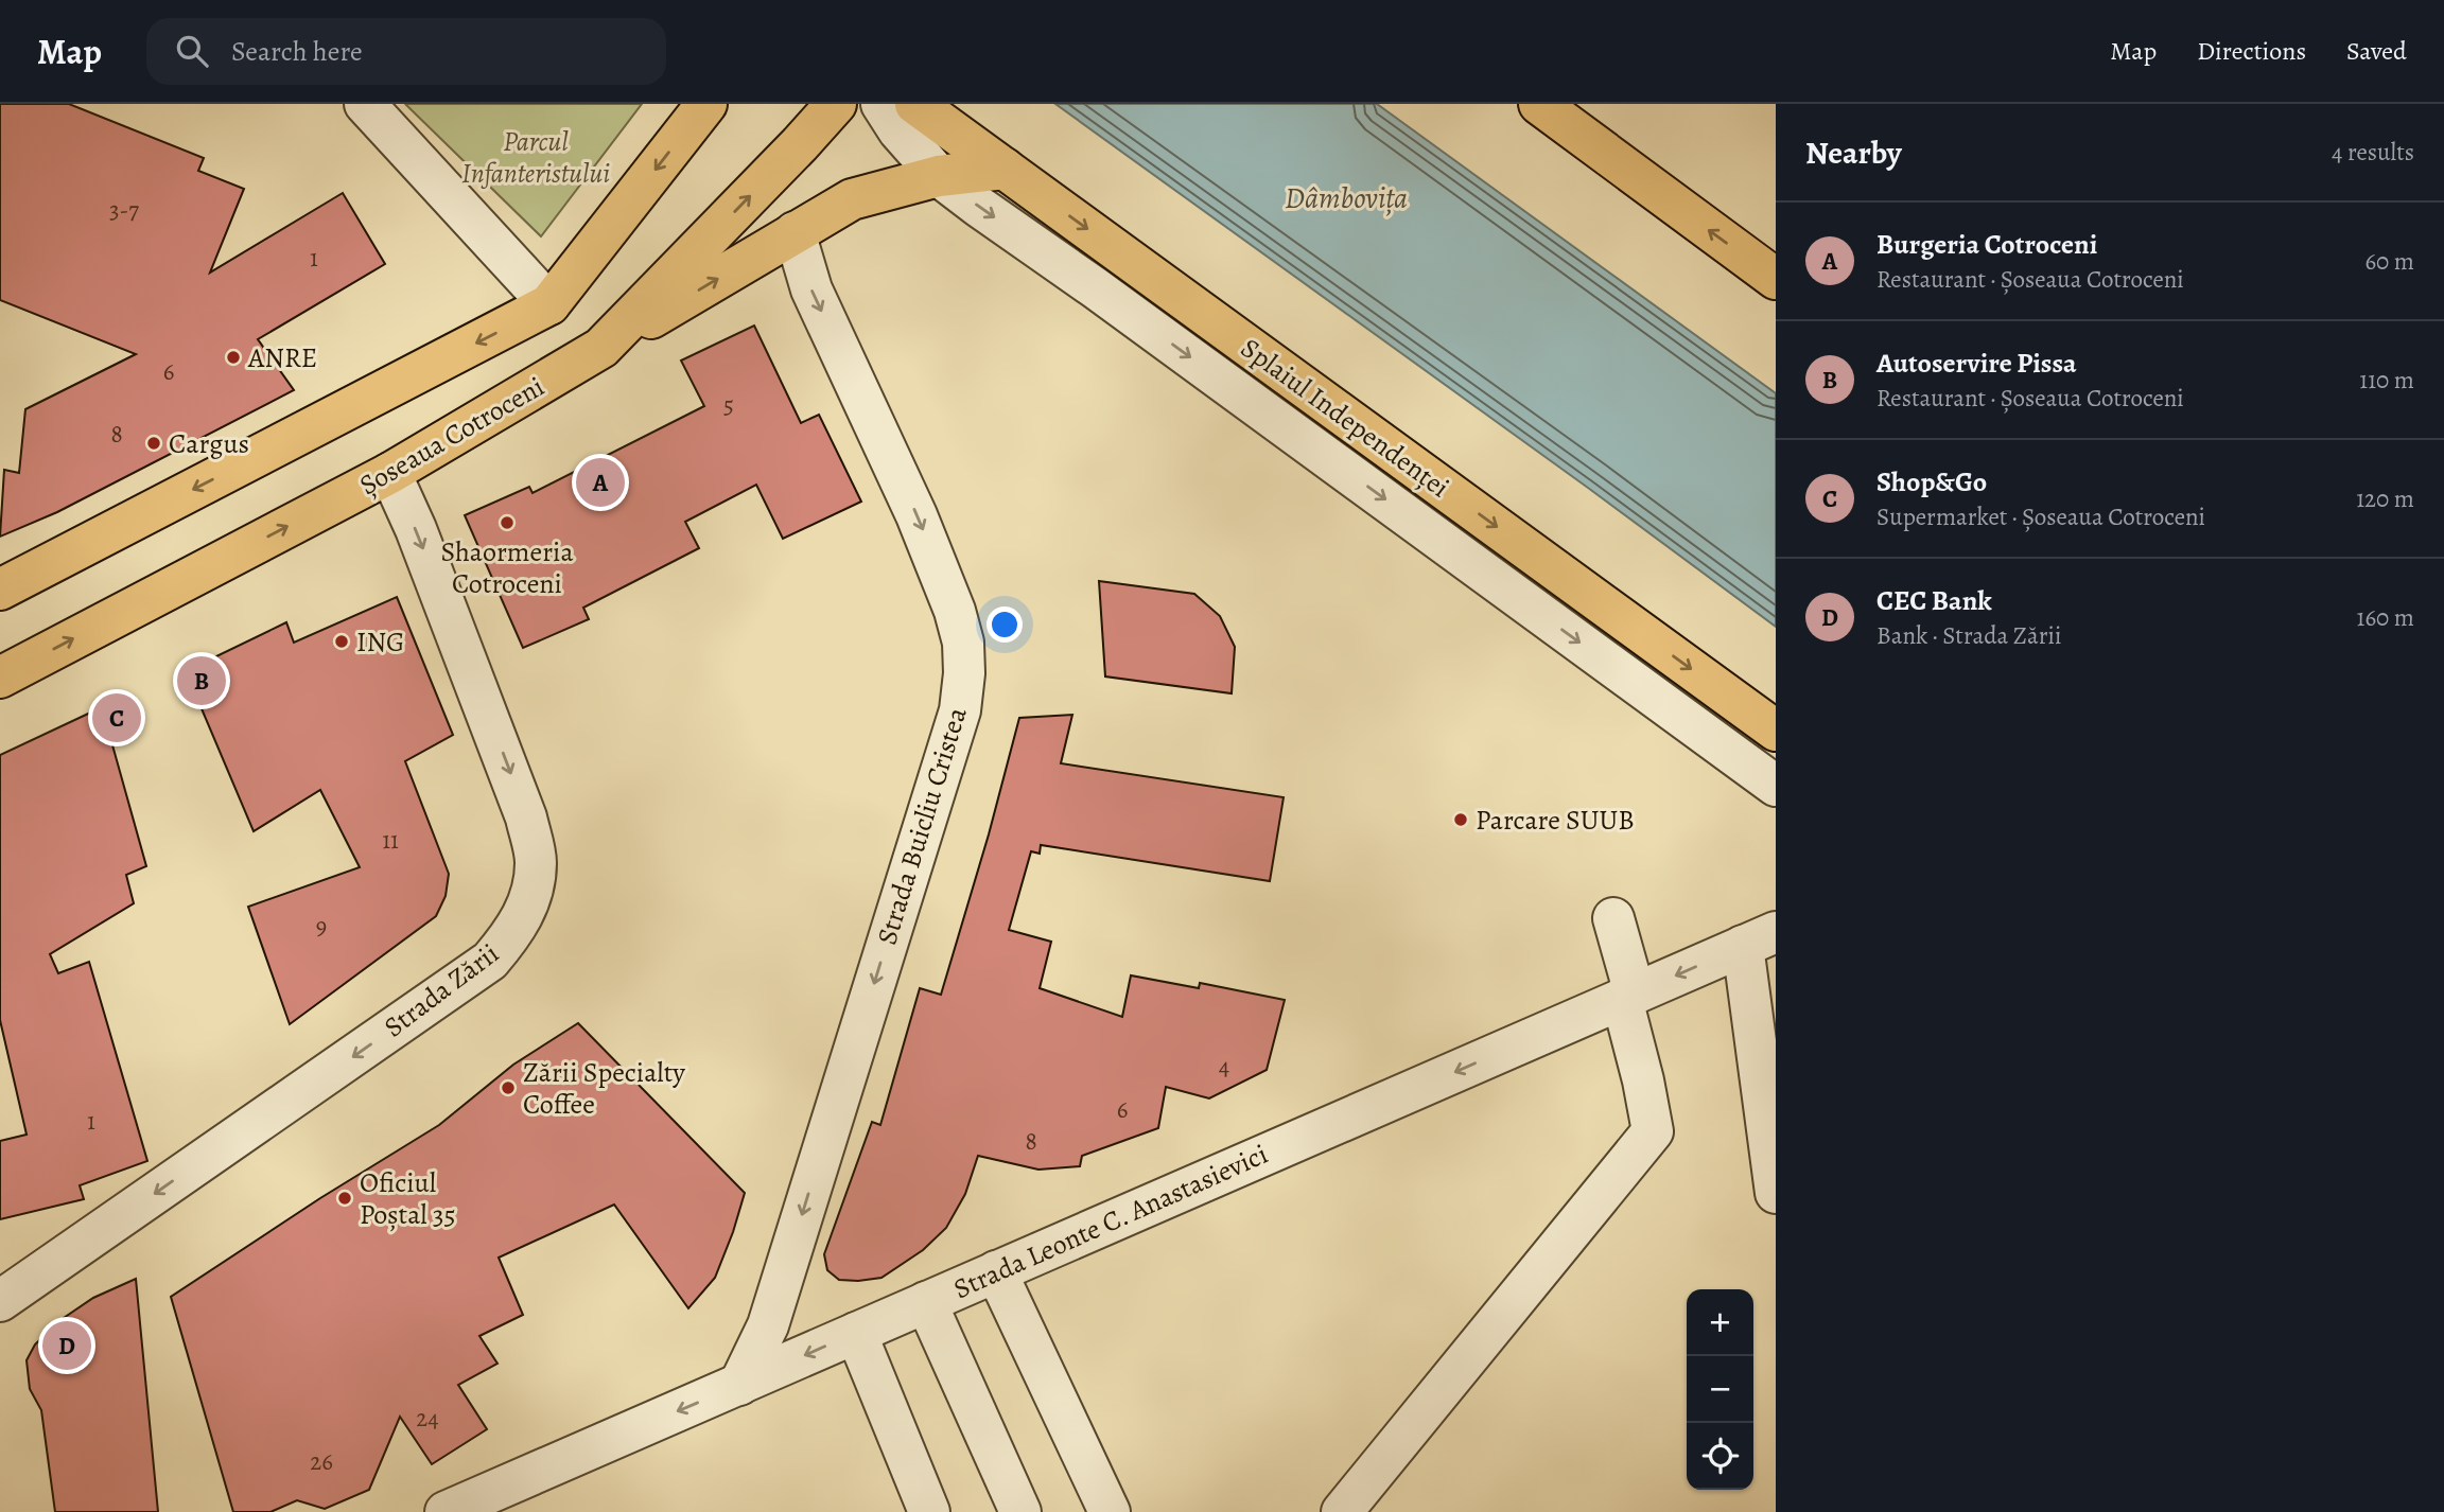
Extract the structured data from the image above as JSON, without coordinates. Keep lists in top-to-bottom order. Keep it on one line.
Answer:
{"streets":{"main road":["Splaiul Independenței","Șoseaua Cotroceni"],"street":["Strada Buicliu Cristea","Strada Zării","Strada Leonte C. Anastasievici"]},"crossings":[["Șoseaua Cotroceni","Strada Zării"],["Strada Buicliu Cristea","Strada Leonte C. Anastasievici"]],"one_way":["Strada Buicliu Cristea","Strada Zării","Strada Leonte C. Anastasievici"],"water":["Dâmbovița"],"parks":["Parcul Infanteristului"],"places":["ANRE","Cargus","Shaormeria Cotroceni","ING","Parcare SUUB","Zării Specialty Coffee","Oficiul Poștal 35"],"house_numbers":["3-7","1","6","5","8","11","9","4","6","1","8","24","26"],"page":{"header":"Map","search":"Search here","nav":["Map","Directions","Saved"],"heading":["Nearby","4 results"],"list":[{"mark":"A","name":"Burgeria Cotroceni","note":"Restaurant · Șoseaua Cotroceni","value":"60 m"},{"mark":"B","name":"Autoservire Pissa","note":"Restaurant · Șoseaua Cotroceni","value":"110 m"},{"mark":"C","name":"Shop&Go","note":"Supermarket · Șoseaua Cotroceni","value":"120 m"},{"mark":"D","name":"CEC Bank","note":"Bank · Strada Zării","value":"160 m"}],"pins":["A","B","C","D"],"map_buttons":["+","−"]}}
